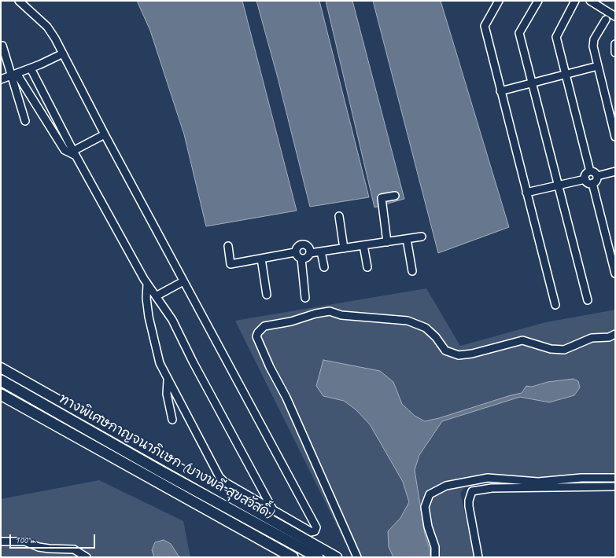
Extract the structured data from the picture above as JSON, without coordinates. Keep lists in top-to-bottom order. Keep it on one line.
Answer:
{"streets":{"highway":["ทางพิเศษกาญจนาภิเษก (บางพลี-สุขสวัสดิ์)"]},"scale_bar":"100 m"}
